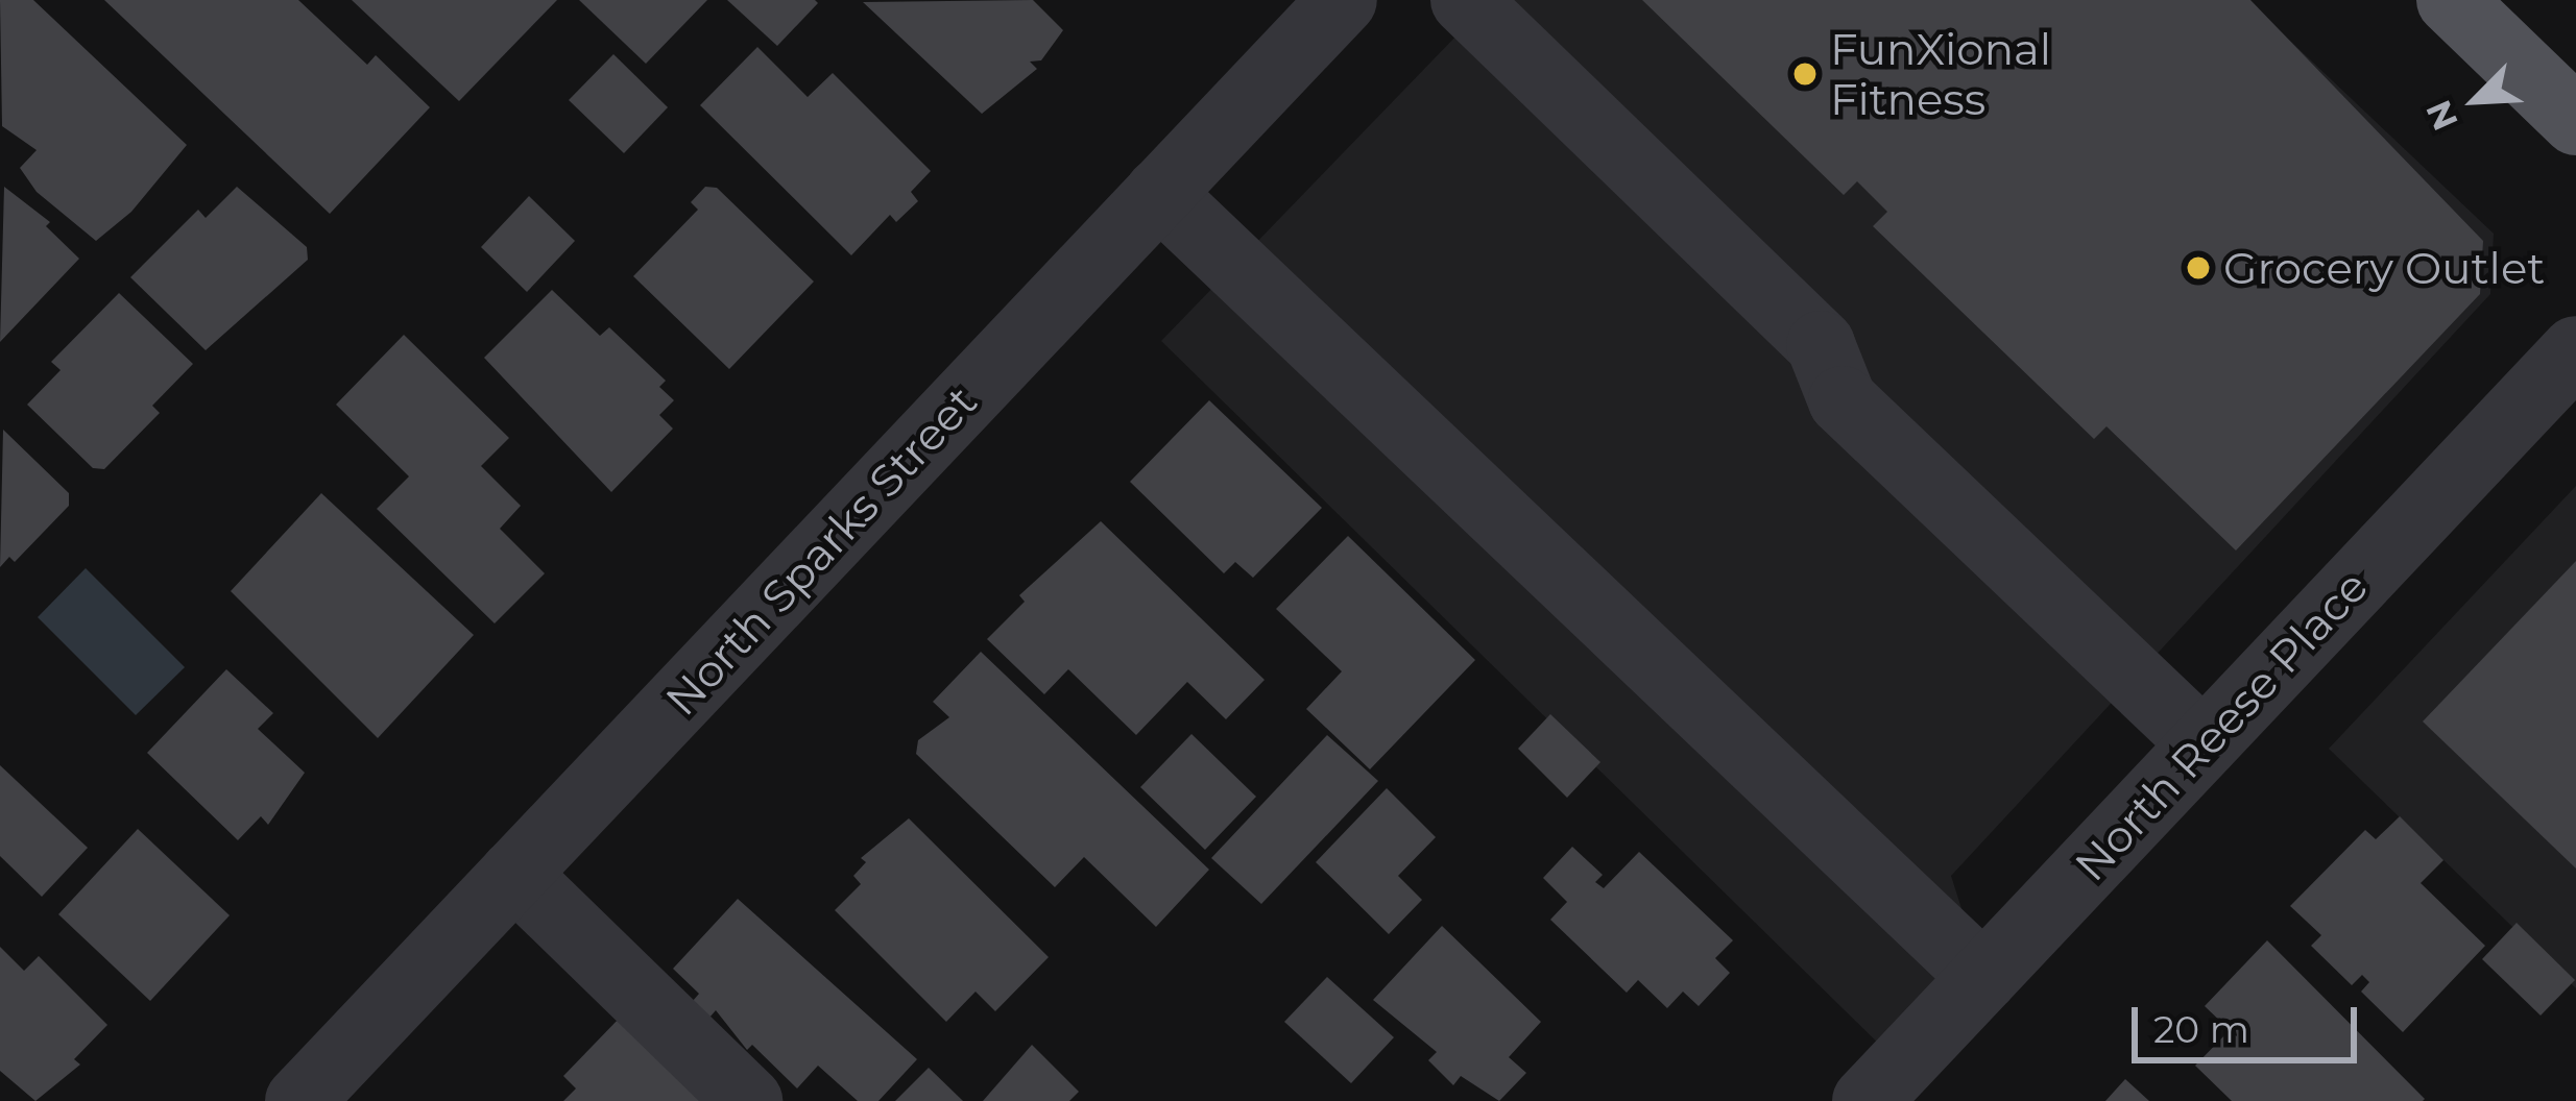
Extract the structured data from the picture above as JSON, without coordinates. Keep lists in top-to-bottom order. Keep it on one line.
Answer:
{"streets":{"street":["North Sparks Street","North Reese Place"]},"places":["FunXional Fitness","Grocery Outlet"],"scale_bar":"20 m","north":"bottom left"}
